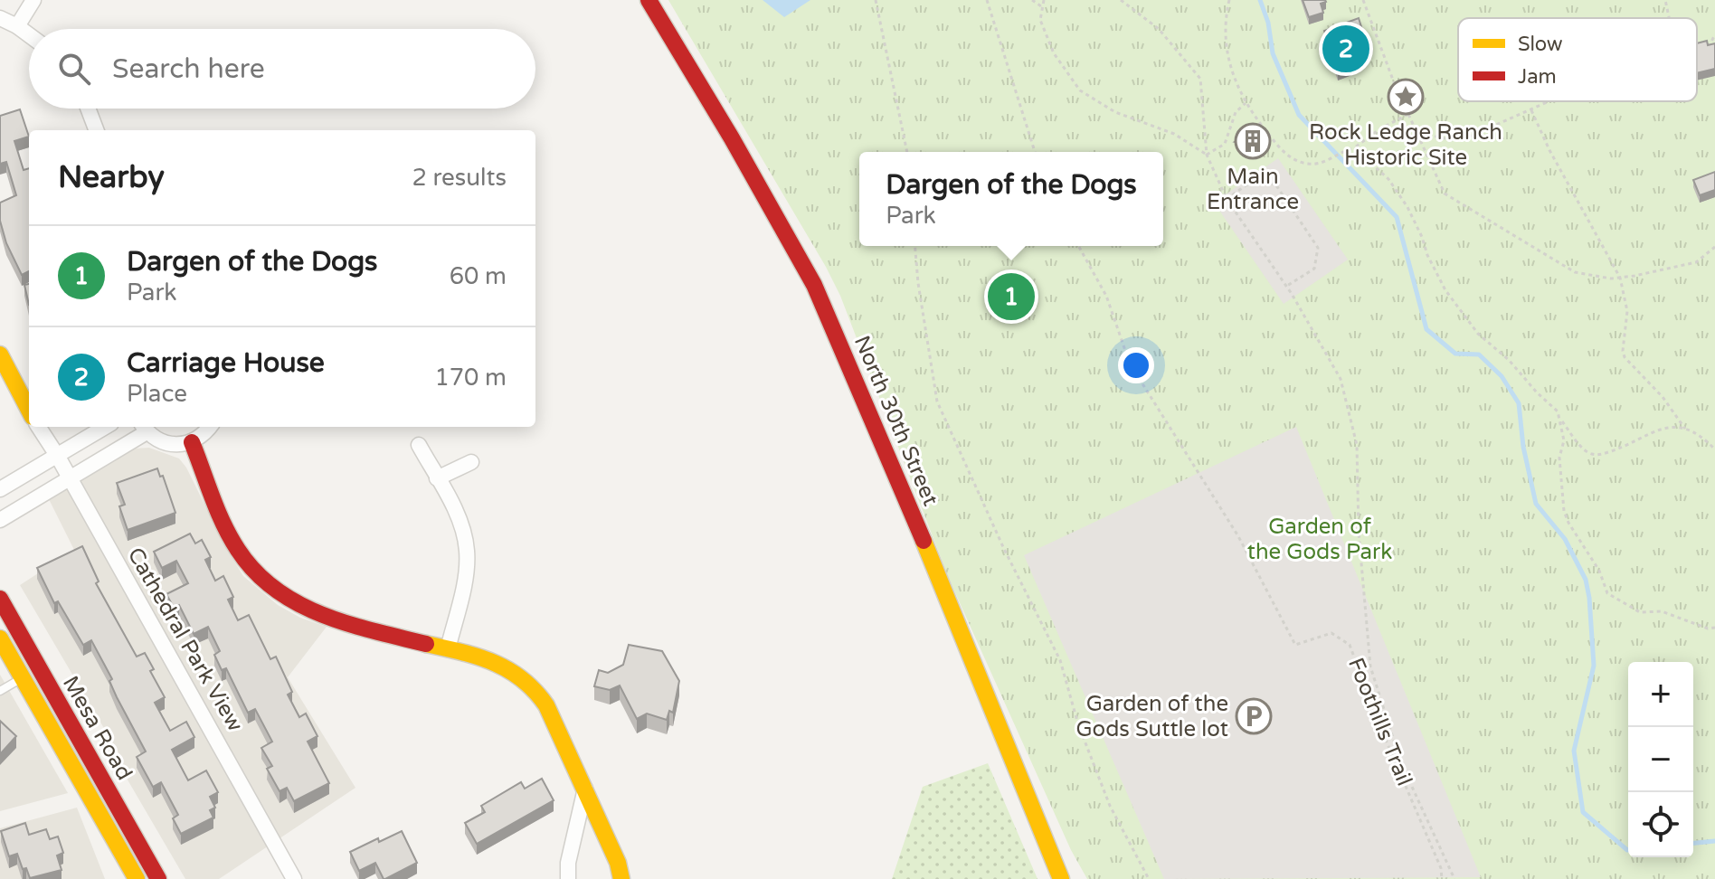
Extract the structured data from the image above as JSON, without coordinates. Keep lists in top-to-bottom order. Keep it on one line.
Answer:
{"streets":{"main road":["North 30th Street","Mesa Road"],"street":["Cathedral Park View"],"path":["Foothills Trail"]},"parks":["Garden of the Gods Park"],"places":{"place":["Rock Ledge Ranch Historic Site"],"building":["Main Entrance"],"parking":["Garden of the Gods Suttle lot"]},"legend":["Slow","Jam"],"page":{"pins":["2","1"],"search":"Search here","heading":["Nearby","2 results"],"popup":["Dargen of the Dogs","Park"],"list":[{"mark":"1","name":"Dargen of the Dogs","note":"Park","value":"60 m"},{"mark":"2","name":"Carriage House","note":"Place","value":"170 m"}],"map_buttons":["+","−"]}}
